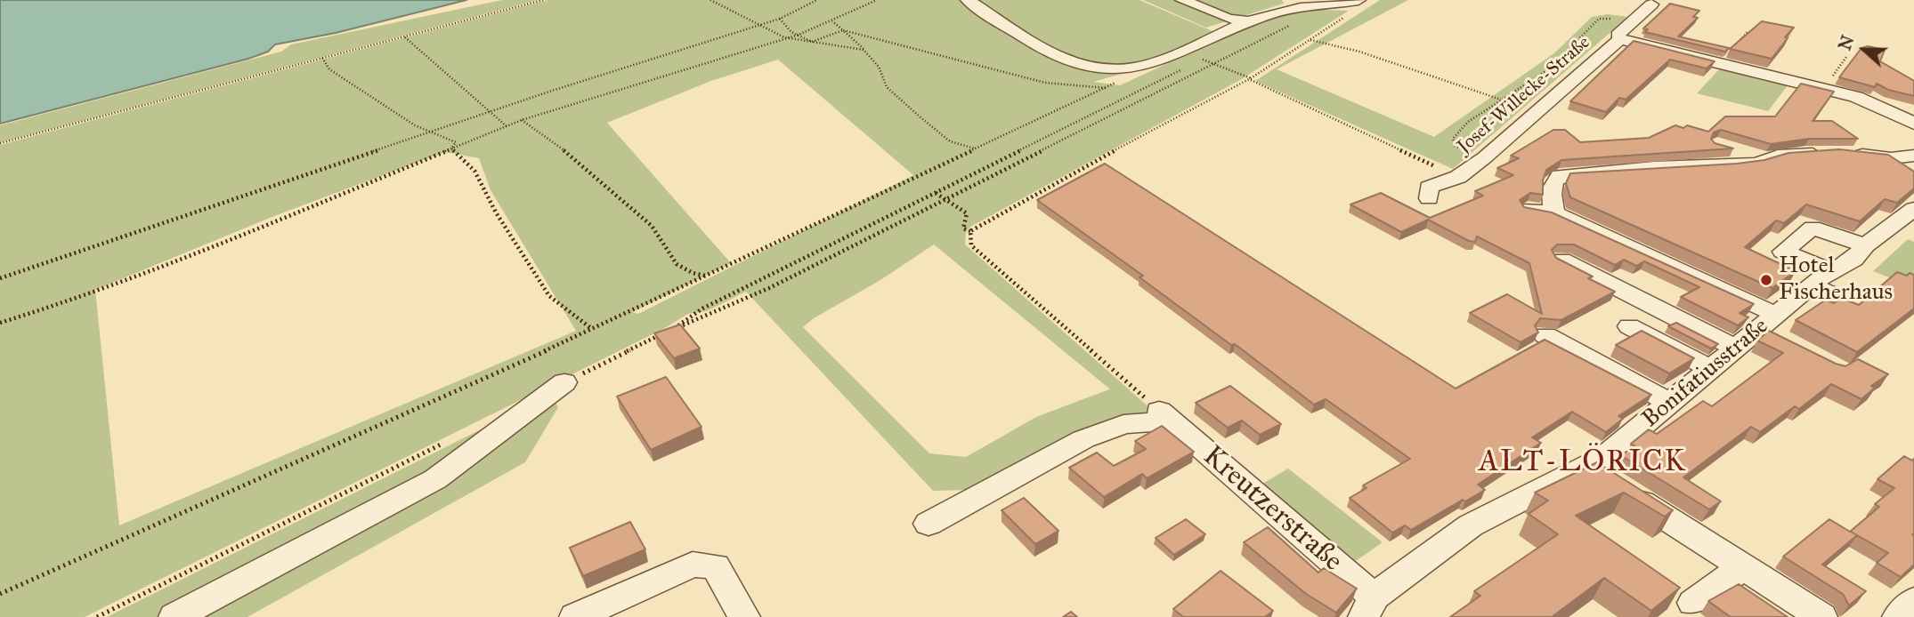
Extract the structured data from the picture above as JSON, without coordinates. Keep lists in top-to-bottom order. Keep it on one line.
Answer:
{"streets":{"street":["Josef-Willecke-Straße","Bonifatiusstraße","Kreutzerstraße"]},"crossings":[["Bonifatiusstraße","Kreutzerstraße"]],"districts":["ALT-LÖRICK"],"places":["Hotel Fischerhaus"],"north":"left"}
